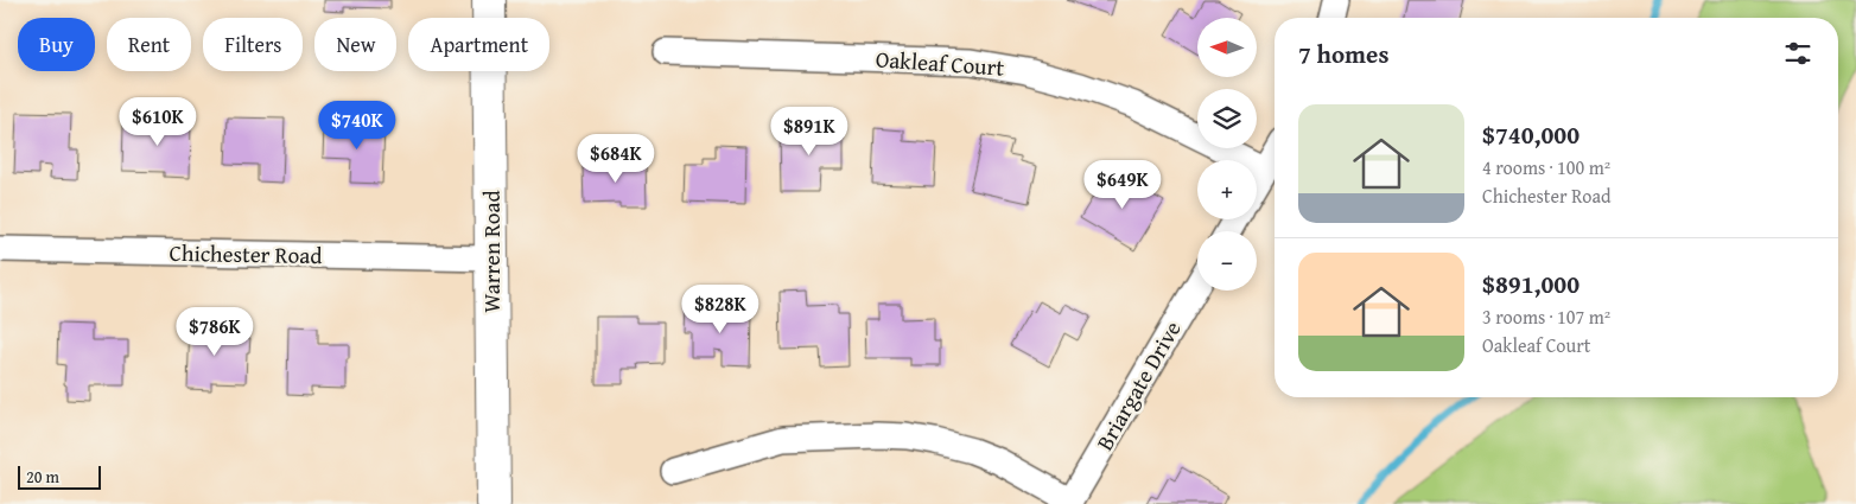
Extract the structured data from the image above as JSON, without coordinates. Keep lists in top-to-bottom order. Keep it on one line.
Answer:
{"streets":{"main road":["Warren Road"],"street":["Oakleaf Court","Chichester Road","Briargate Drive"]},"crossings":[["Warren Road","Chichester Road"]],"scale_bar":"20 m","north":"left","page":{"map_buttons":["+","−"],"chip":["Buy","Rent","Filters","New","Apartment"],"heading":"7 homes","list":[{"name":"$740,000","note":"4 rooms · 100 m² · Chichester Road"},{"name":"$891,000","note":"3 rooms · 107 m² · Oakleaf Court"}],"price":["$610K","$740K","$891K","$684K","$649K","$828K","$786K"],"scale":"20 m"}}
